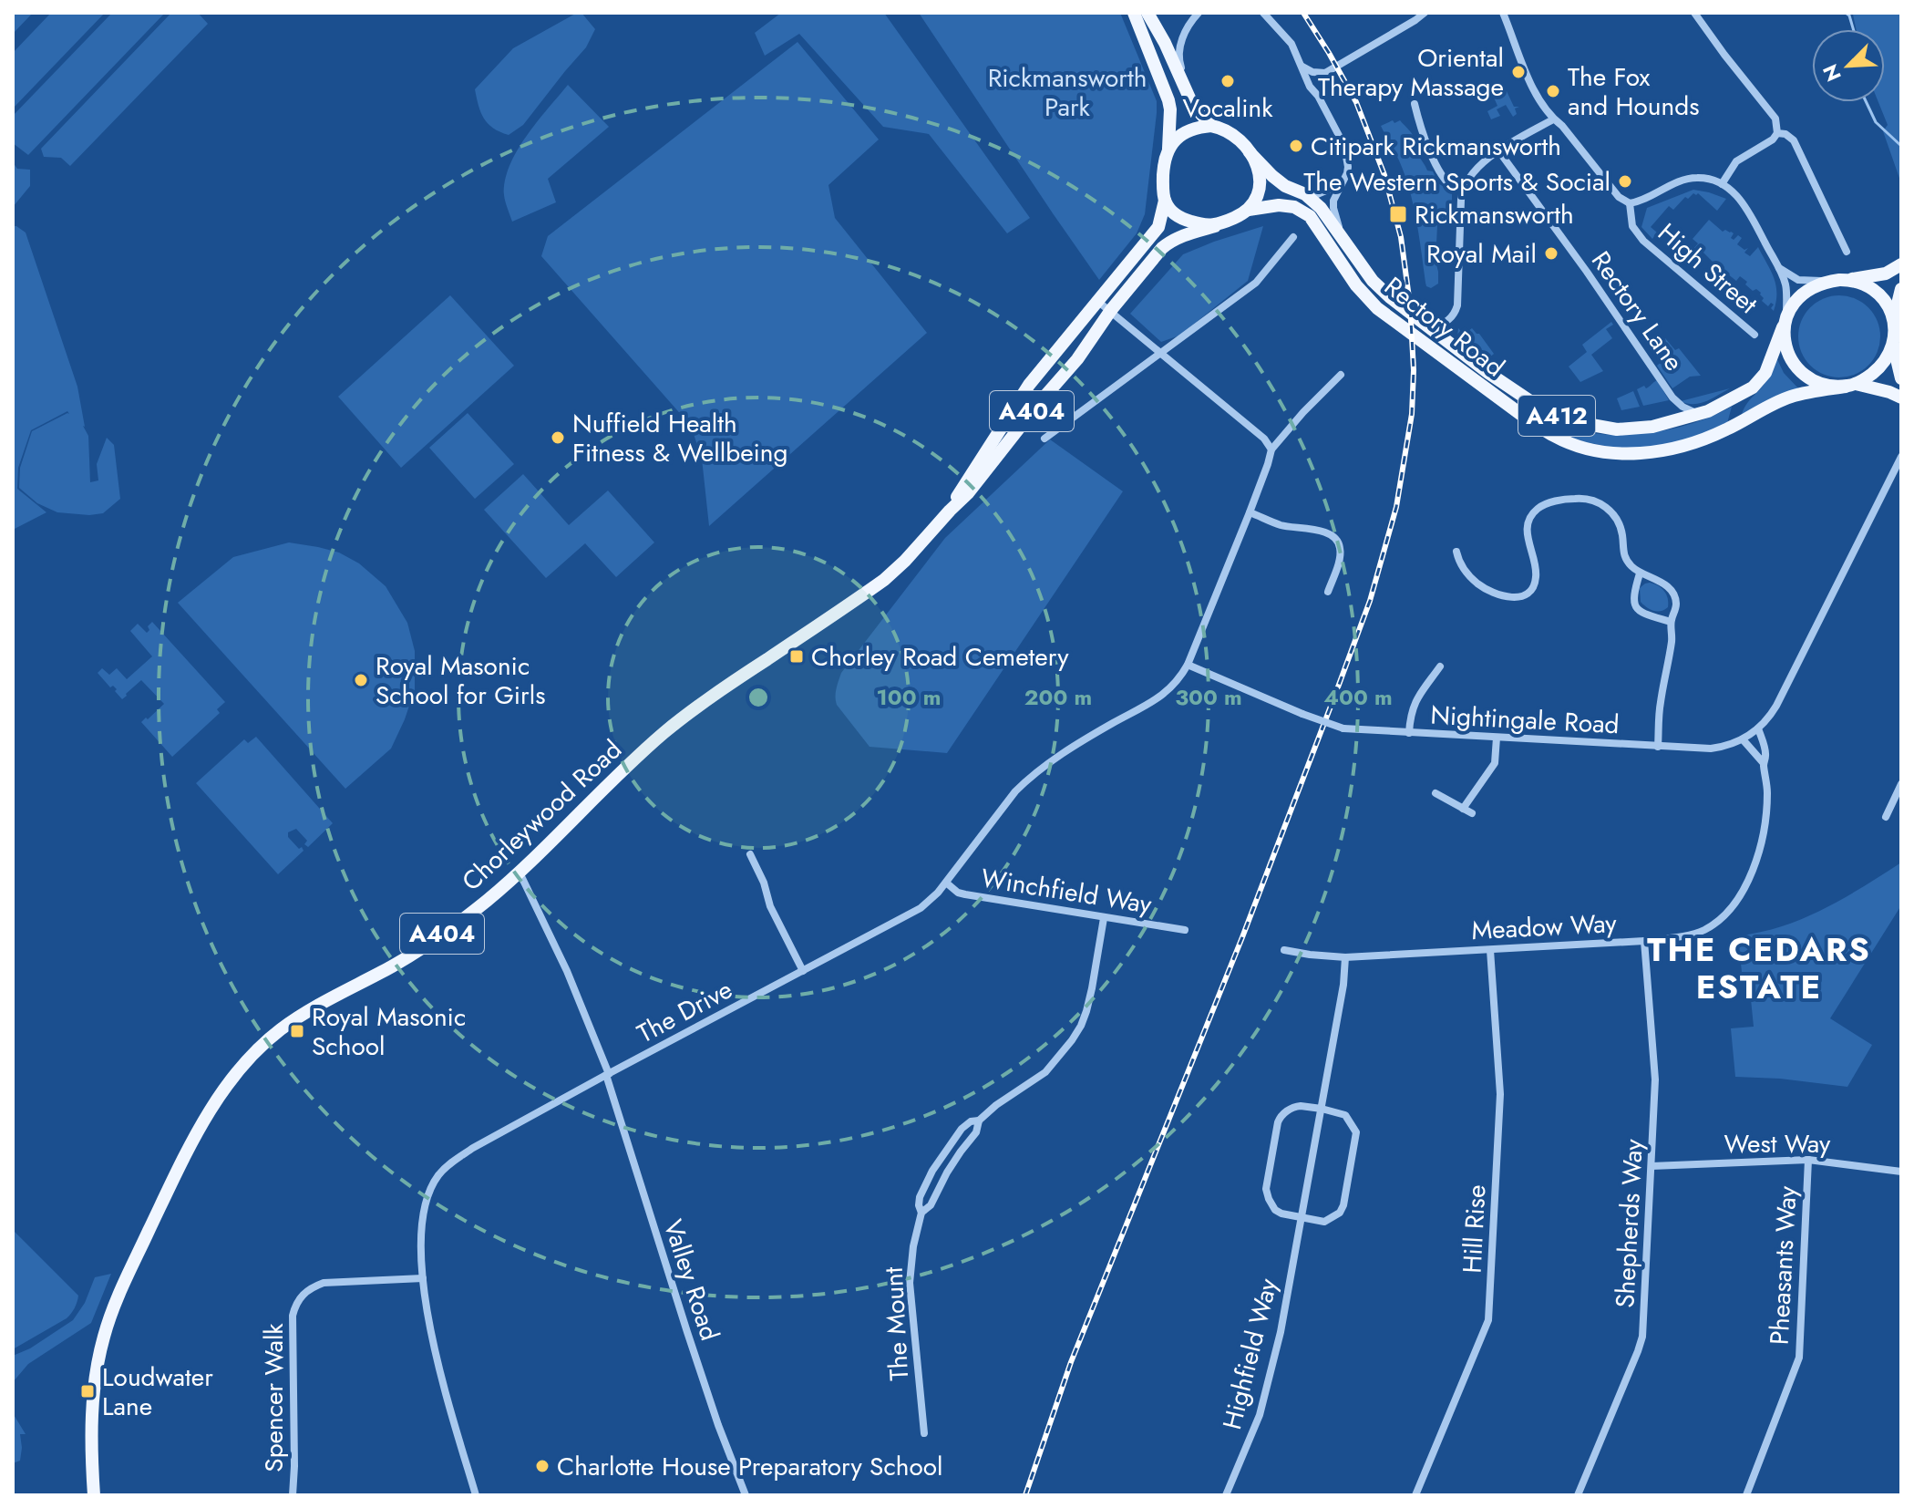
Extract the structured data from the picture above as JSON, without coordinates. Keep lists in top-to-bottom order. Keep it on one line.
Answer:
{"streets":{"main road":["Rectory Road","A404","A412","Chorleywood Road"],"street":["High Street","Rectory Lane","Nightingale Road","Winchfield Way","Meadow Way","The Drive","West Way","Shepherds Way","Hill Rise","Pheasants Way","Valley Road","The Mount","Highfield Way","Spencer Walk"]},"crossings":[["Rectory Lane","Rectory Road"],["Rectory Road","A404"],["Rectory Road","A412"],["A404","Chorleywood Road"],["Nightingale Road","Meadow Way"],["Nightingale Road","The Drive"],["Chorleywood Road","Valley Road"],["Winchfield Way","The Drive"],["Winchfield Way","The Mount"],["Meadow Way","Shepherds Way"],["Meadow Way","Hill Rise"],["Meadow Way","Highfield Way"],["The Drive","Valley Road"],["The Drive","Spencer Walk"],["West Way","Shepherds Way"],["West Way","Pheasants Way"]],"districts":["THE CEDARS ESTATE"],"parks":["Rickmansworth Park"],"places":{"other":["Oriental Therapy Massage","Vocalink","The Fox and Hounds","Citipark Rickmansworth","The Western Sports & Social","Royal Mail","Nuffield Health Fitness & Wellbeing","Royal Masonic School for Girls","Charlotte House Preparatory School"],"transit":["Rickmansworth","Chorley Road Cemetery","Royal Masonic School","Loudwater Lane"]},"north":"bottom left","rings":["100 m","200 m","300 m","400 m"]}
